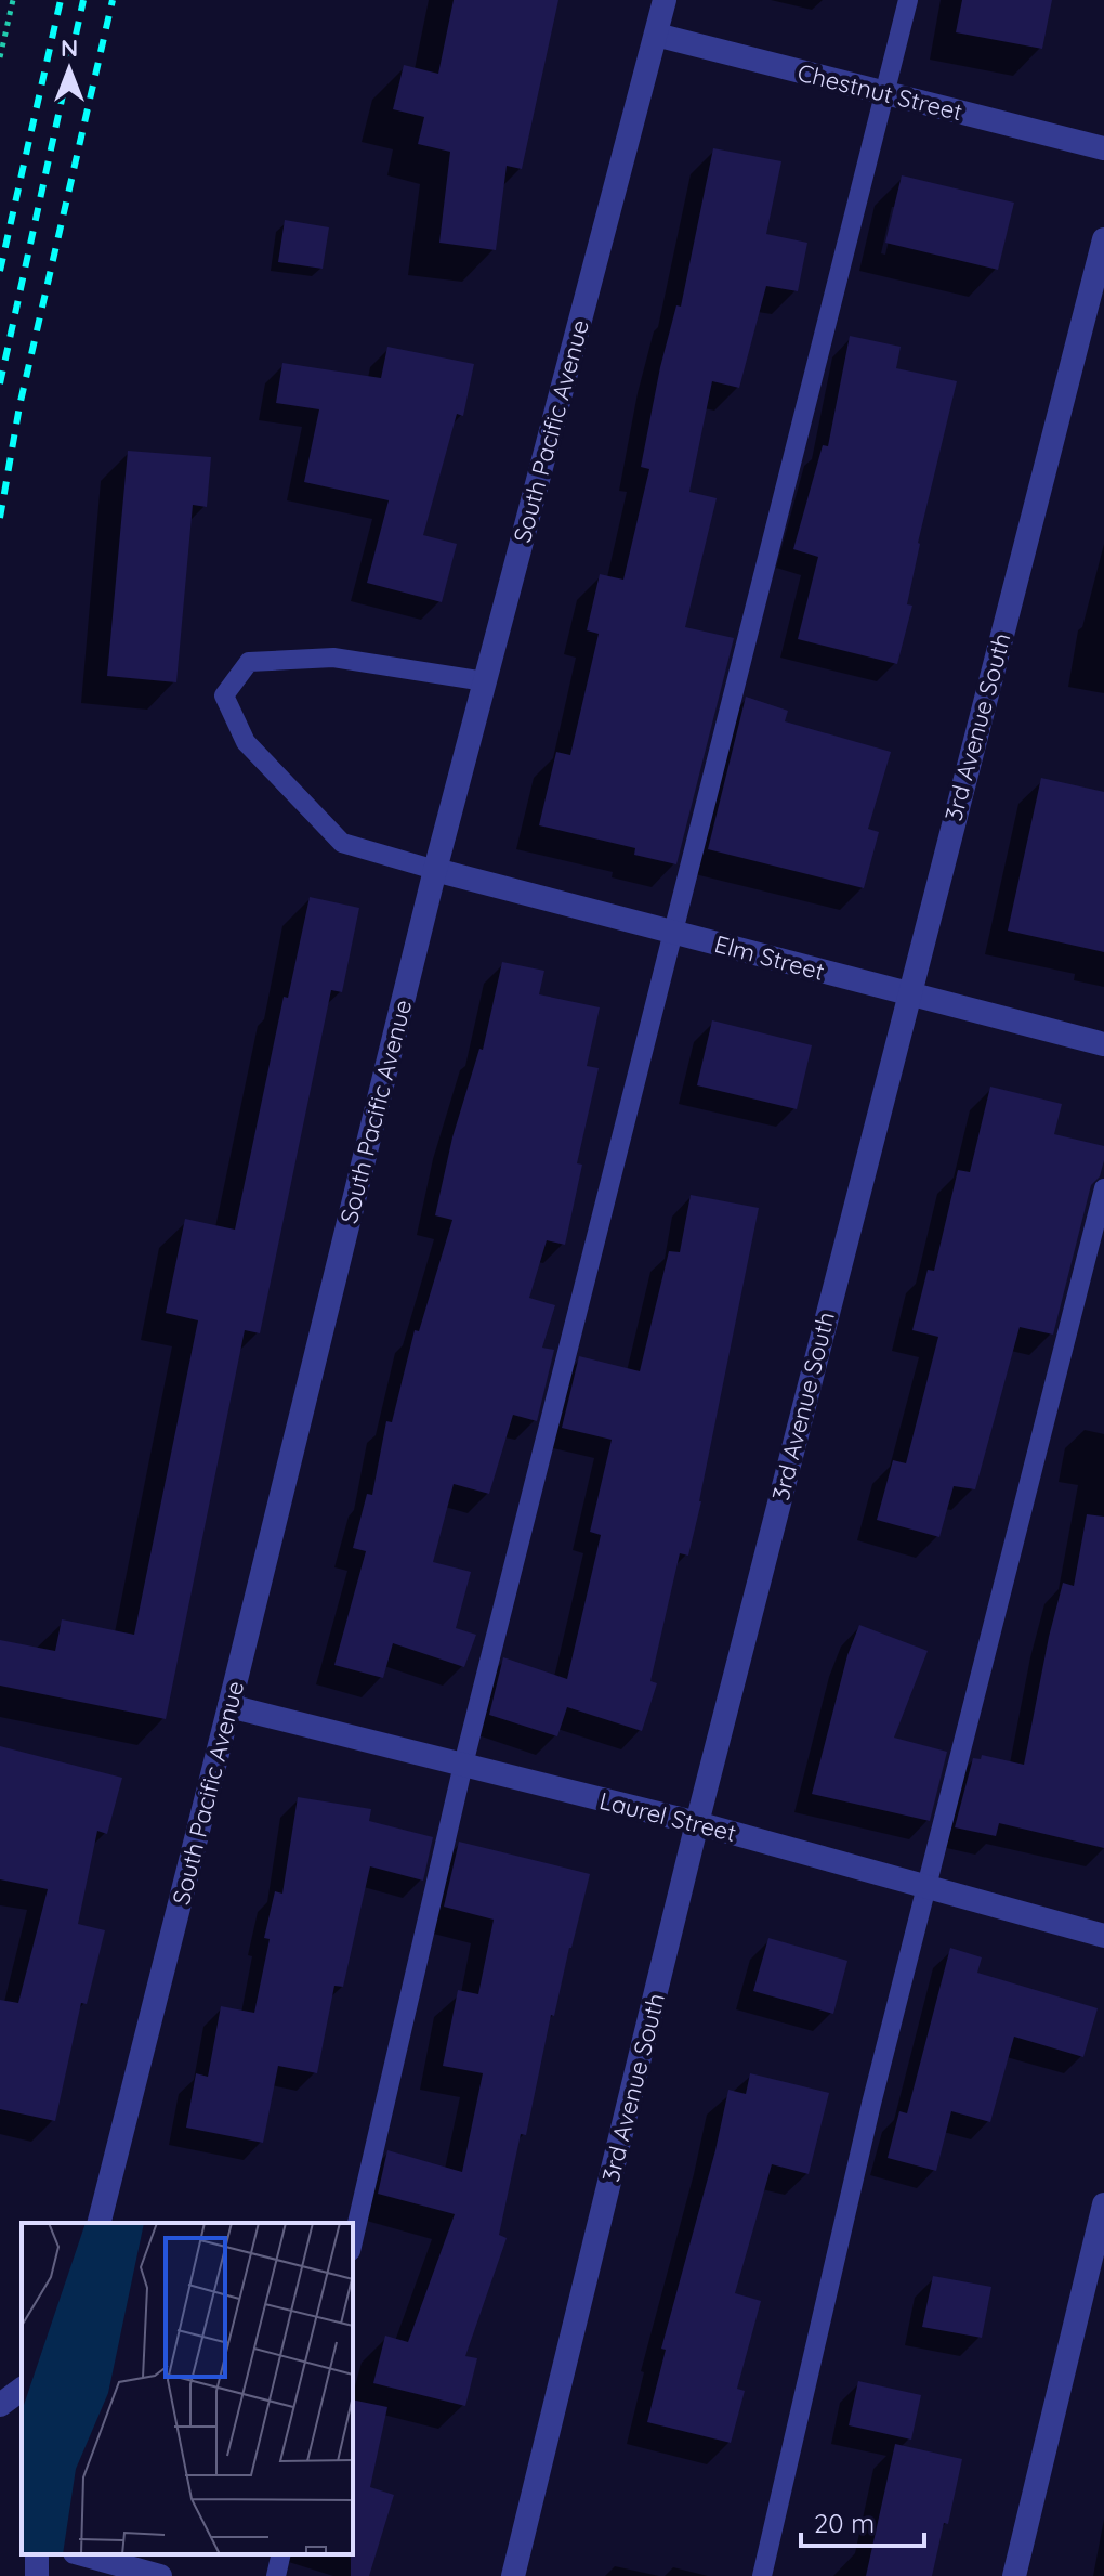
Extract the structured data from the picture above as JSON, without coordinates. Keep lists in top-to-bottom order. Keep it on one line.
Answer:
{"streets":{"street":["Chestnut Street","South Pacific Avenue","3rd Avenue South","Elm Street","Laurel Street"]},"crossings":[["Chestnut Street","South Pacific Avenue"],["South Pacific Avenue","Elm Street"],["South Pacific Avenue","Laurel Street"],["3rd Avenue South","Elm Street"],["3rd Avenue South","Laurel Street"]],"scale_bar":"20 m","north":"top"}
